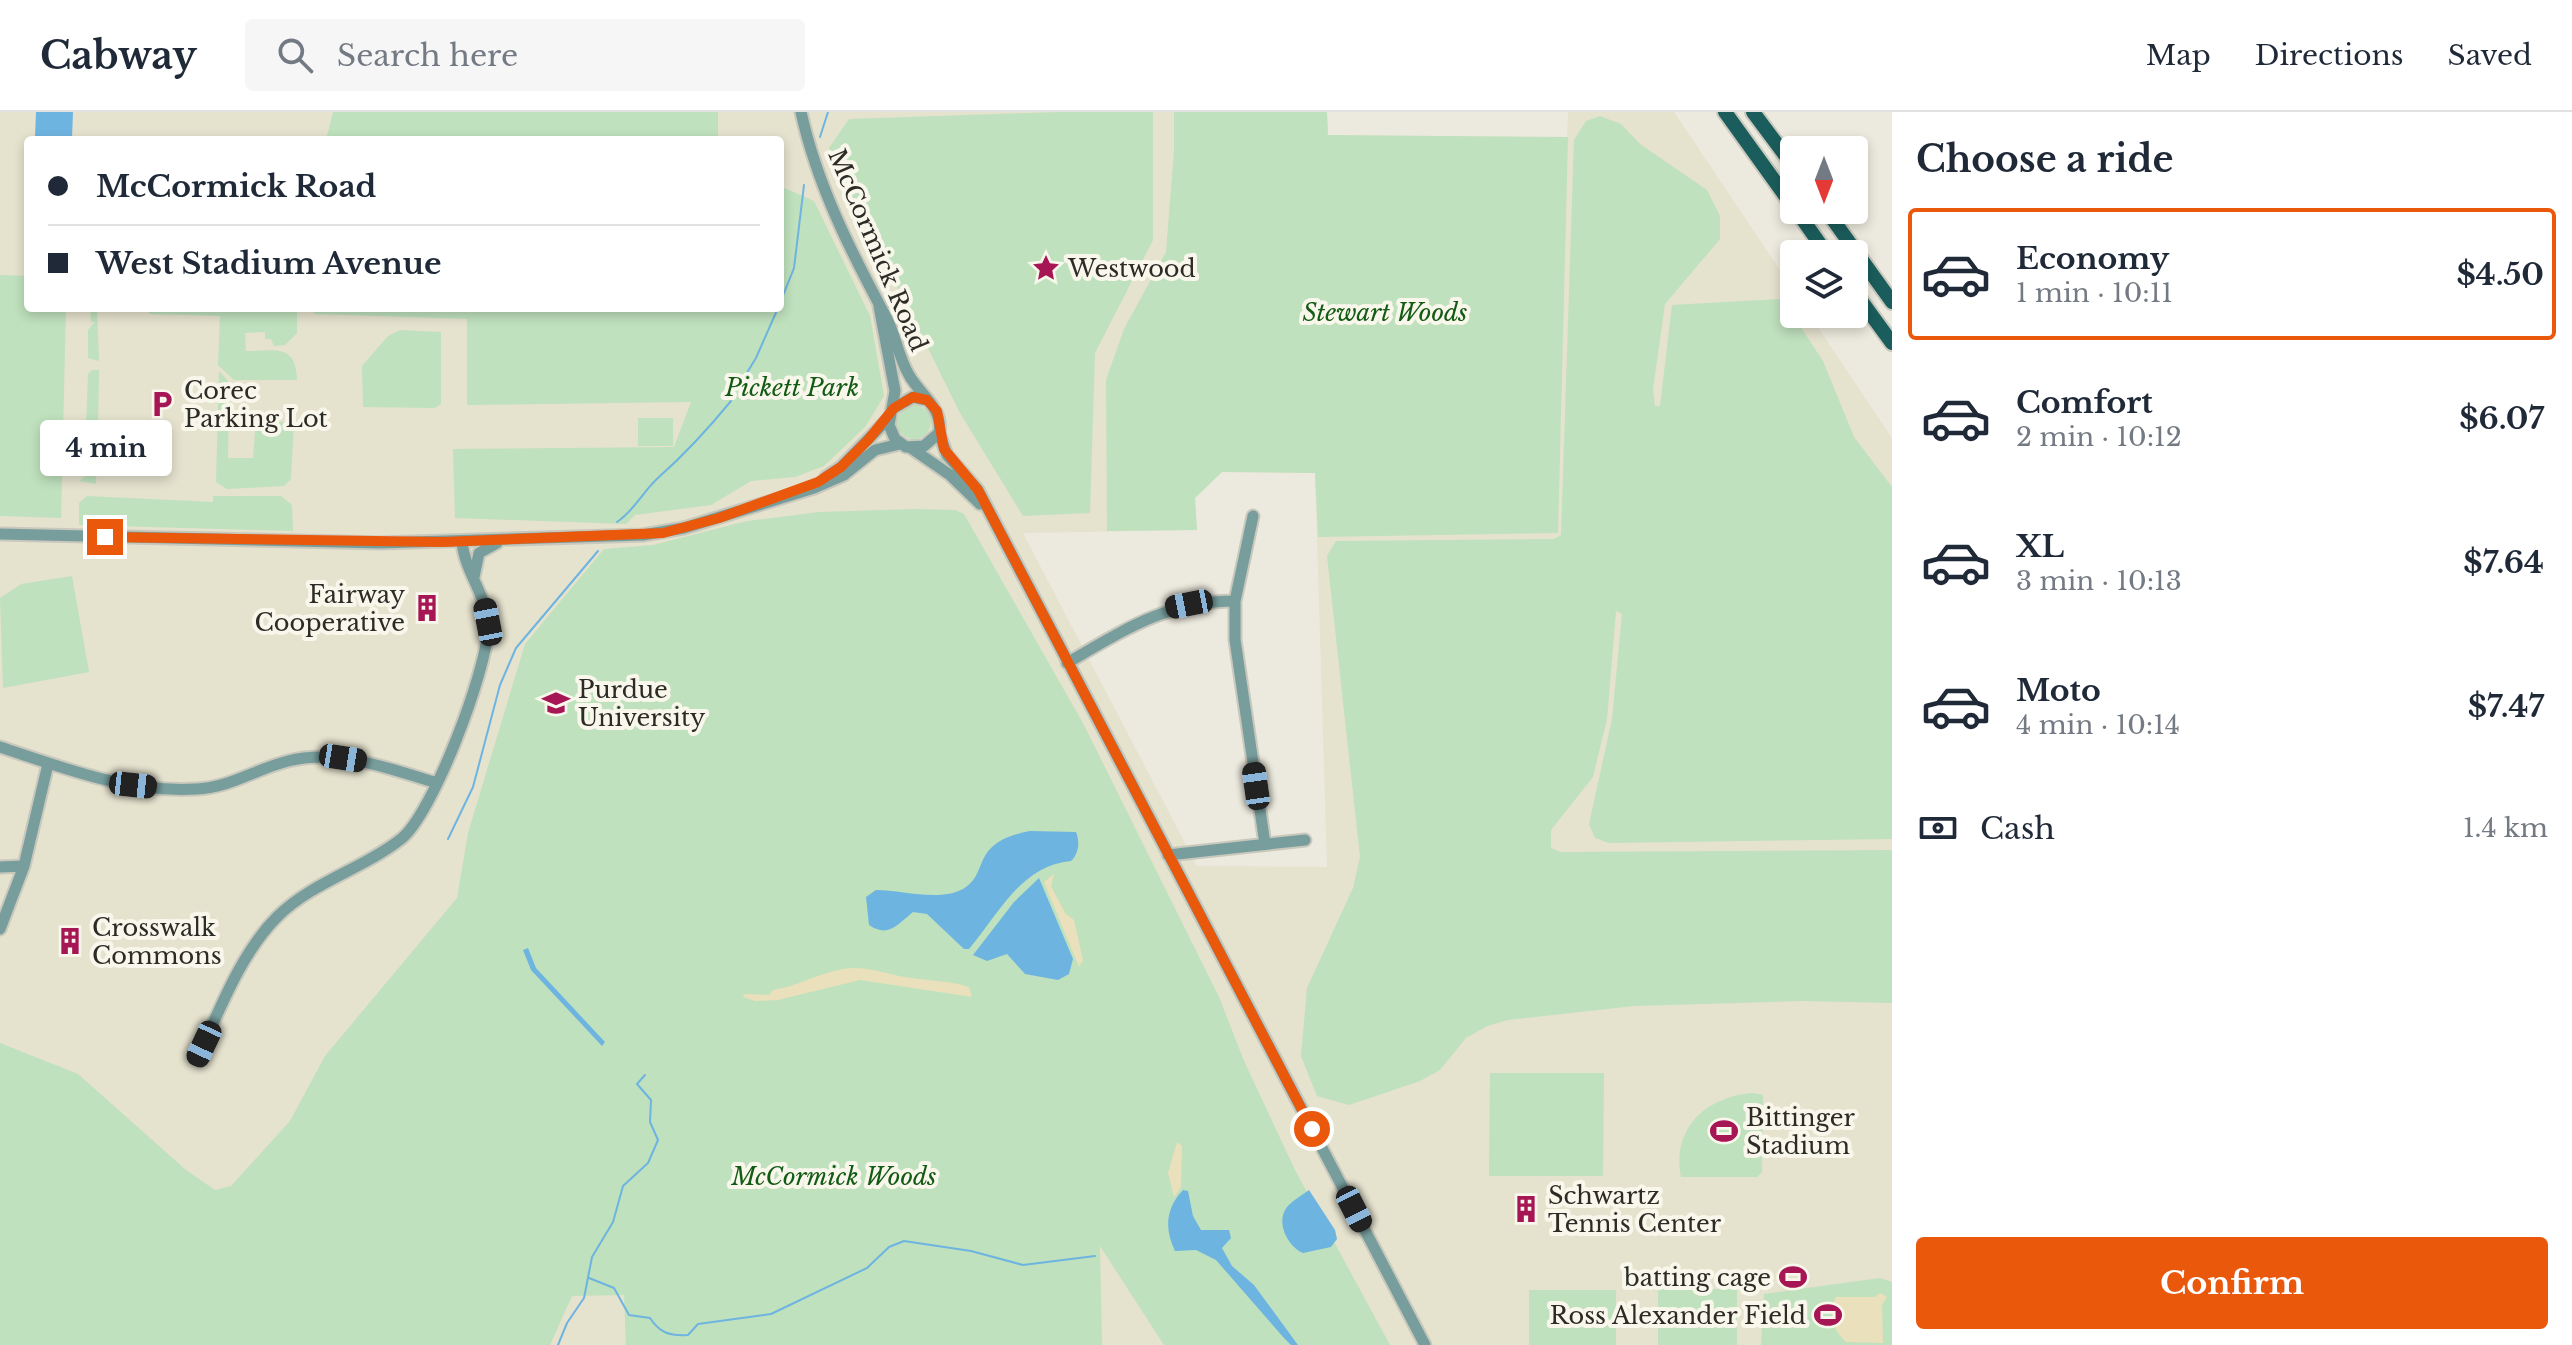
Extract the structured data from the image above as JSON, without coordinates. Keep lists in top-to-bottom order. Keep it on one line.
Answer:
{"streets":{"street":["McCormick Road"]},"parks":["Stewart Woods","Pickett Park","McCormick Woods"],"places":{"place":["Westwood"],"parking":["Corec Parking Lot"],"building":["Fairway Cooperative","Crosswalk Commons","Schwartz Tennis Center"],"school or university":["Purdue University"],"sports":["Bittinger Stadium","batting cage","Ross Alexander Field"]},"north":"bottom","page":{"header":"Cabway","search":"Search here","nav":["Map","Directions","Saved"],"heading":"Choose a ride","banner":["McCormick Road","West Stadium Avenue"],"list":[{"name":"Economy","note":"1 min · 10:11","value":"$4.50"},{"name":"Comfort","note":"2 min · 10:12","value":"$6.07"},{"name":"XL","note":"3 min · 10:13","value":"$7.64"},{"name":"Moto","note":"4 min · 10:14","value":"$7.47"}],"bubble":"4 min","pay":["Cash","1.4 km"],"buttons":"Confirm"}}
